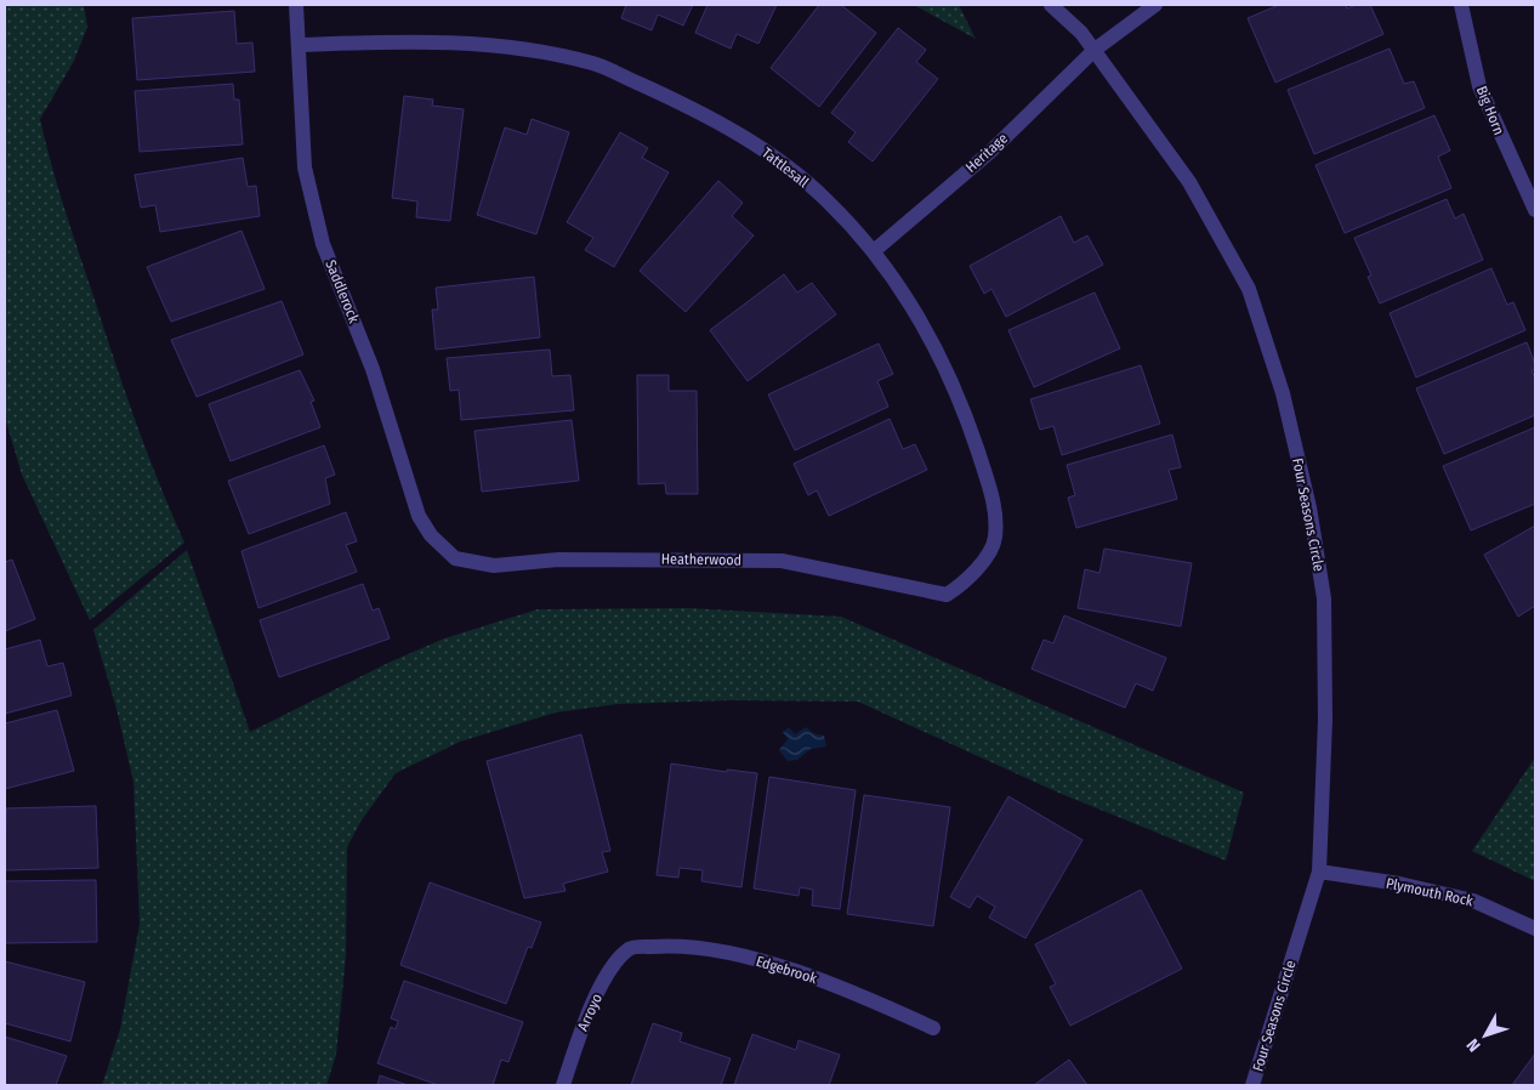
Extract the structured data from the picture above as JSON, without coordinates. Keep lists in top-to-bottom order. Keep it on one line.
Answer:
{"streets":{"street":["Big Horn","Heritage","Tattlesall","Saddlerock","Four Seasons Circle","Heatherwood","Plymouth Rock","Edgebrook","Arroyo"]},"crossings":[["Heritage","Tattlesall"],["Heritage","Four Seasons Circle"],["Tattlesall","Saddlerock"],["Tattlesall","Heatherwood"],["Saddlerock","Heatherwood"],["Four Seasons Circle","Plymouth Rock"],["Edgebrook","Arroyo"]],"north":"bottom left"}
